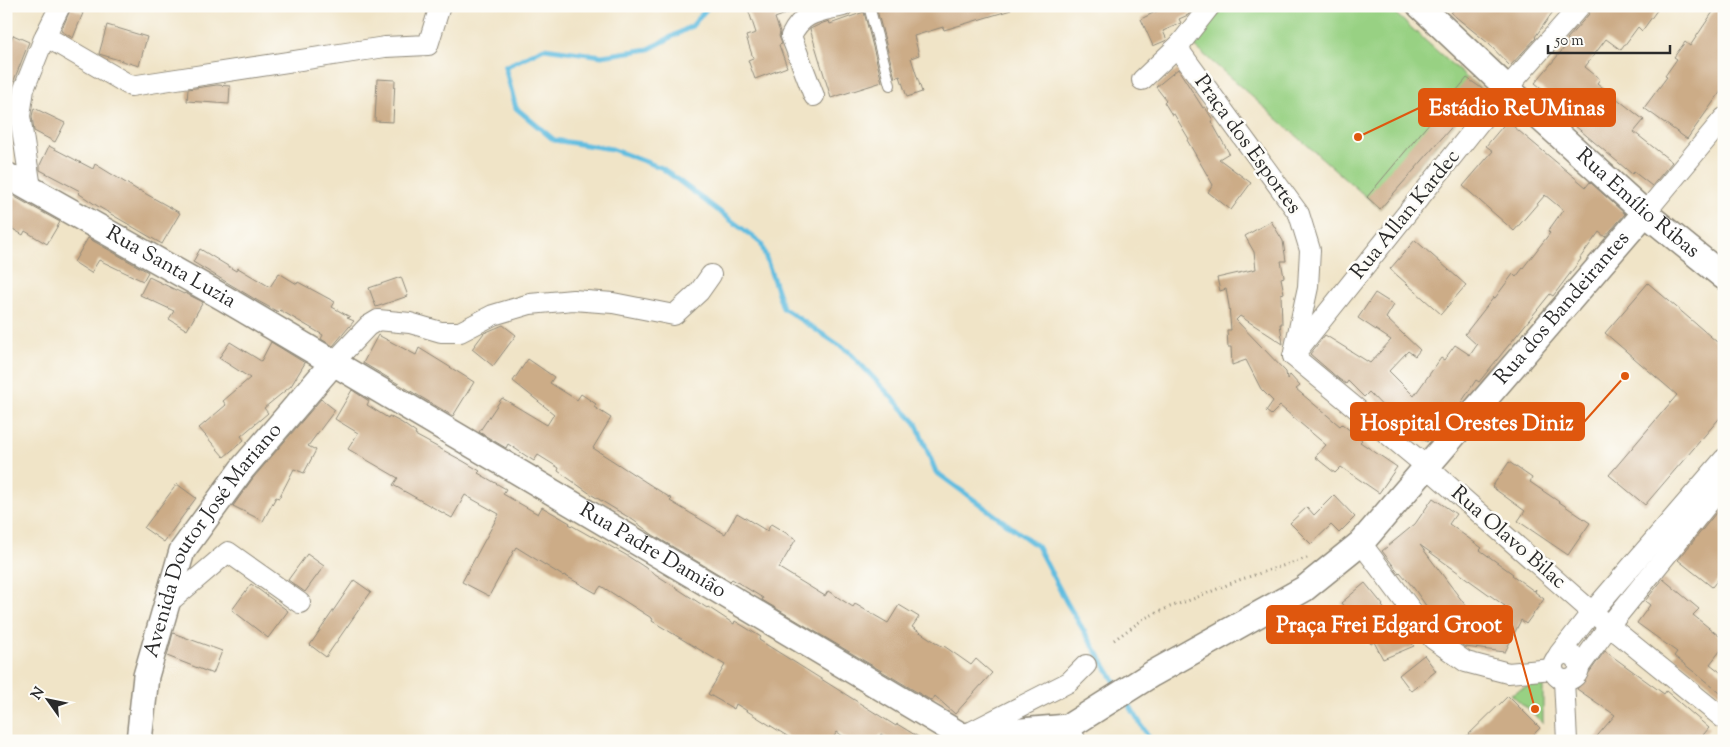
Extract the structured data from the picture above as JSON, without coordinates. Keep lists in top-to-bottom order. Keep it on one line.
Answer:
{"streets":{"street":["Praça dos Esportes","Rua Emílio Ribas","Rua Allan Kardec","Rua Santa Luzia","Rua dos Bandeirantes","Rua Olavo Bilac","Avenida Doutor José Mariano","Rua Padre Damião"]},"crossings":[["Praça dos Esportes","Rua Allan Kardec"],["Praça dos Esportes","Rua Olavo Bilac"],["Rua Emílio Ribas","Rua Allan Kardec"],["Rua Emílio Ribas","Rua dos Bandeirantes"],["Rua Allan Kardec","Rua Olavo Bilac"],["Rua Santa Luzia","Avenida Doutor José Mariano"],["Rua Santa Luzia","Rua Padre Damião"],["Rua dos Bandeirantes","Rua Olavo Bilac"],["Avenida Doutor José Mariano","Rua Padre Damião"]],"places":["Estádio ReUMinas","Hospital Orestes Diniz","Praça Frei Edgard Groot"],"scale_bar":"50 m","north":"top left"}
